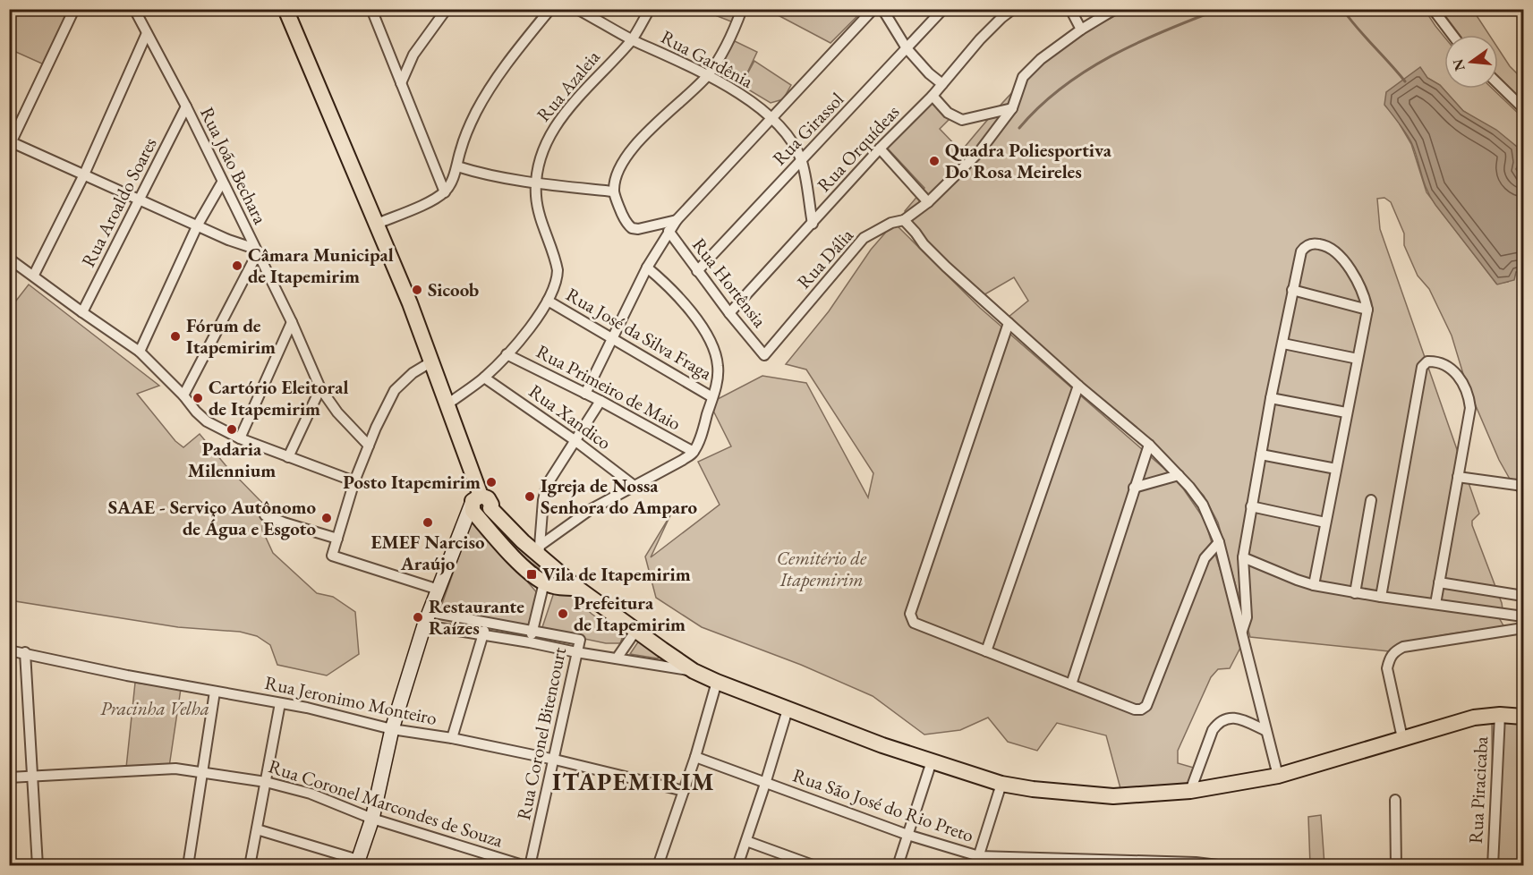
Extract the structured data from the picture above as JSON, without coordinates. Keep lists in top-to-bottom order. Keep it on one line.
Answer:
{"streets":{"street":["Rua Gardênia","Rua Azaleia","Rua Girassol","Rua Orquídeas","Rua João Bechara","Rua Aroaldo Soares","Rua Dália","Rua Hortênsia","Rua José da Silva Fraga","Rua Primeiro de Maio","Rua Xandico","Rua Jeronimo Monteiro","Rua Coronel Bitencourt","Rua Piracicaba","Rua Coronel Marcondes de Souza","Rua São José do Rio Preto"]},"crossings":[["Rua Gardênia","Rua Azaleia"],["Rua Gardênia","Rua Girassol"],["Rua Gardênia","Rua Orquídeas"],["Rua Azaleia","Rua José da Silva Fraga"],["Rua Azaleia","Rua Primeiro de Maio"],["Rua Azaleia","Rua Xandico"],["Rua Girassol","Rua Hortênsia"],["Rua Orquídeas","Rua Hortênsia"],["Rua João Bechara","Rua Aroaldo Soares"],["Rua Dália","Rua Hortênsia"],["Rua Jeronimo Monteiro","Rua Coronel Bitencourt"]],"districts":["ITAPEMIRIM"],"parks":["Cemitério de Itapemirim","Pracinha Velha"],"places":{"other":["Quadra Poliesportiva Do Rosa Meireles","Câmara Municipal de Itapemirim","Sicoob","Fórum de Itapemirim","Cartório Eleitoral de Itapemirim","Padaria Milennium","Posto Itapemirim","Igreja de Nossa Senhora do Amparo","SAAE - Serviço Autônomo de Água e Esgoto","EMEF Narciso Araújo","Prefeitura de Itapemirim","Restaurante Raízes"],"transit":["Vila de Itapemirim"]},"north":"left"}
